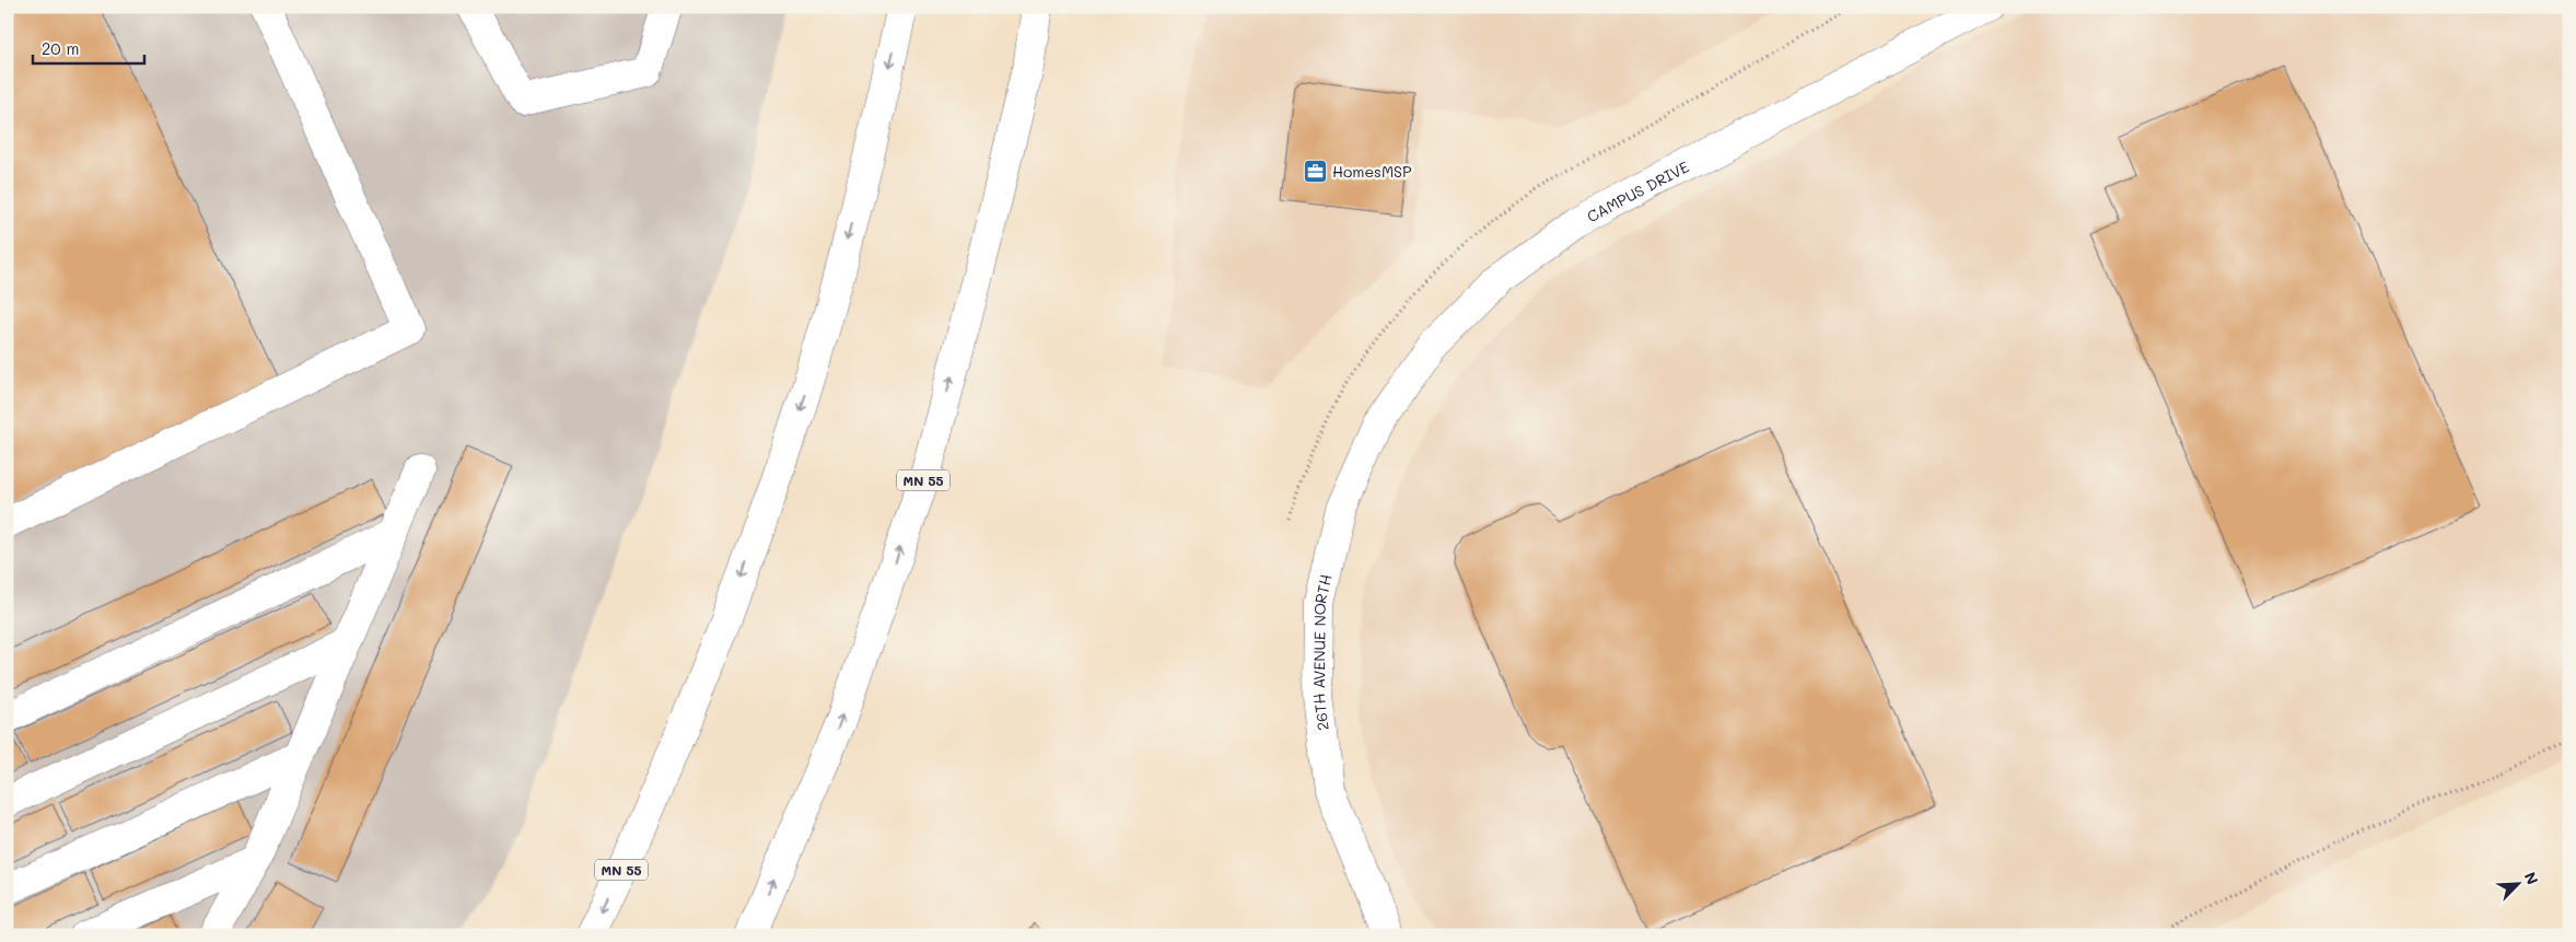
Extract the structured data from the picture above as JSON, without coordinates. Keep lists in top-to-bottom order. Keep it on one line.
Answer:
{"streets":{"main road":["CAMPUS DRIVE","MN 55","26TH AVENUE NORTH"]},"crossings":[["CAMPUS DRIVE","26TH AVENUE NORTH"]],"places":{"office":["HomesMSP"]},"scale_bar":"20 m","north":"top right"}
